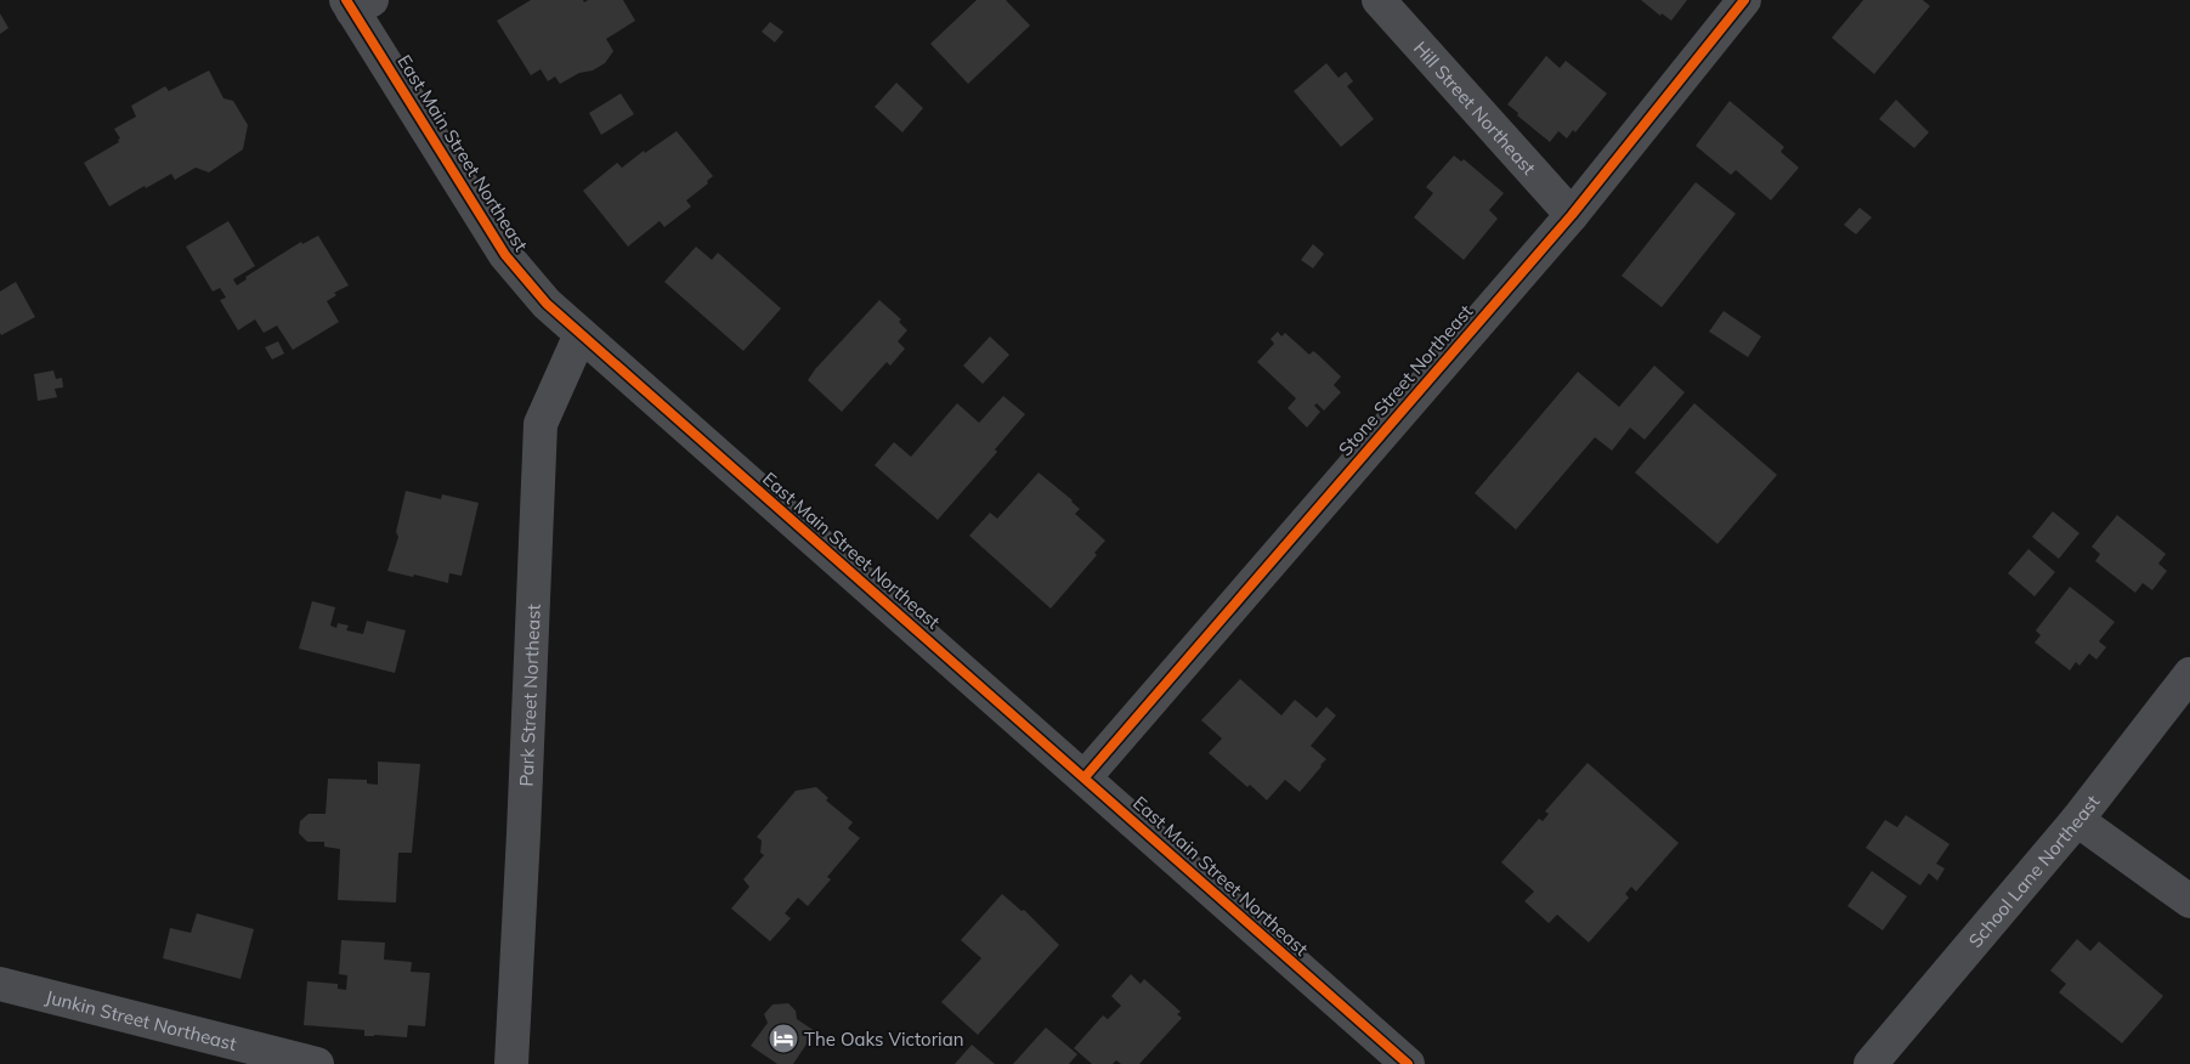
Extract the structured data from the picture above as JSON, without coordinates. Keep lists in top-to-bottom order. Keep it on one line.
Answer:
{"streets":{"street":["Hill Street Northeast","East Main Street Northeast","Stone Street Northeast","Park Street Northeast","School Lane Northeast","Junkin Street Northeast"]},"crossings":[["Hill Street Northeast","Stone Street Northeast"],["East Main Street Northeast","Stone Street Northeast"],["East Main Street Northeast","Park Street Northeast"]],"places":{"hotel":["The Oaks Victorian"]}}
